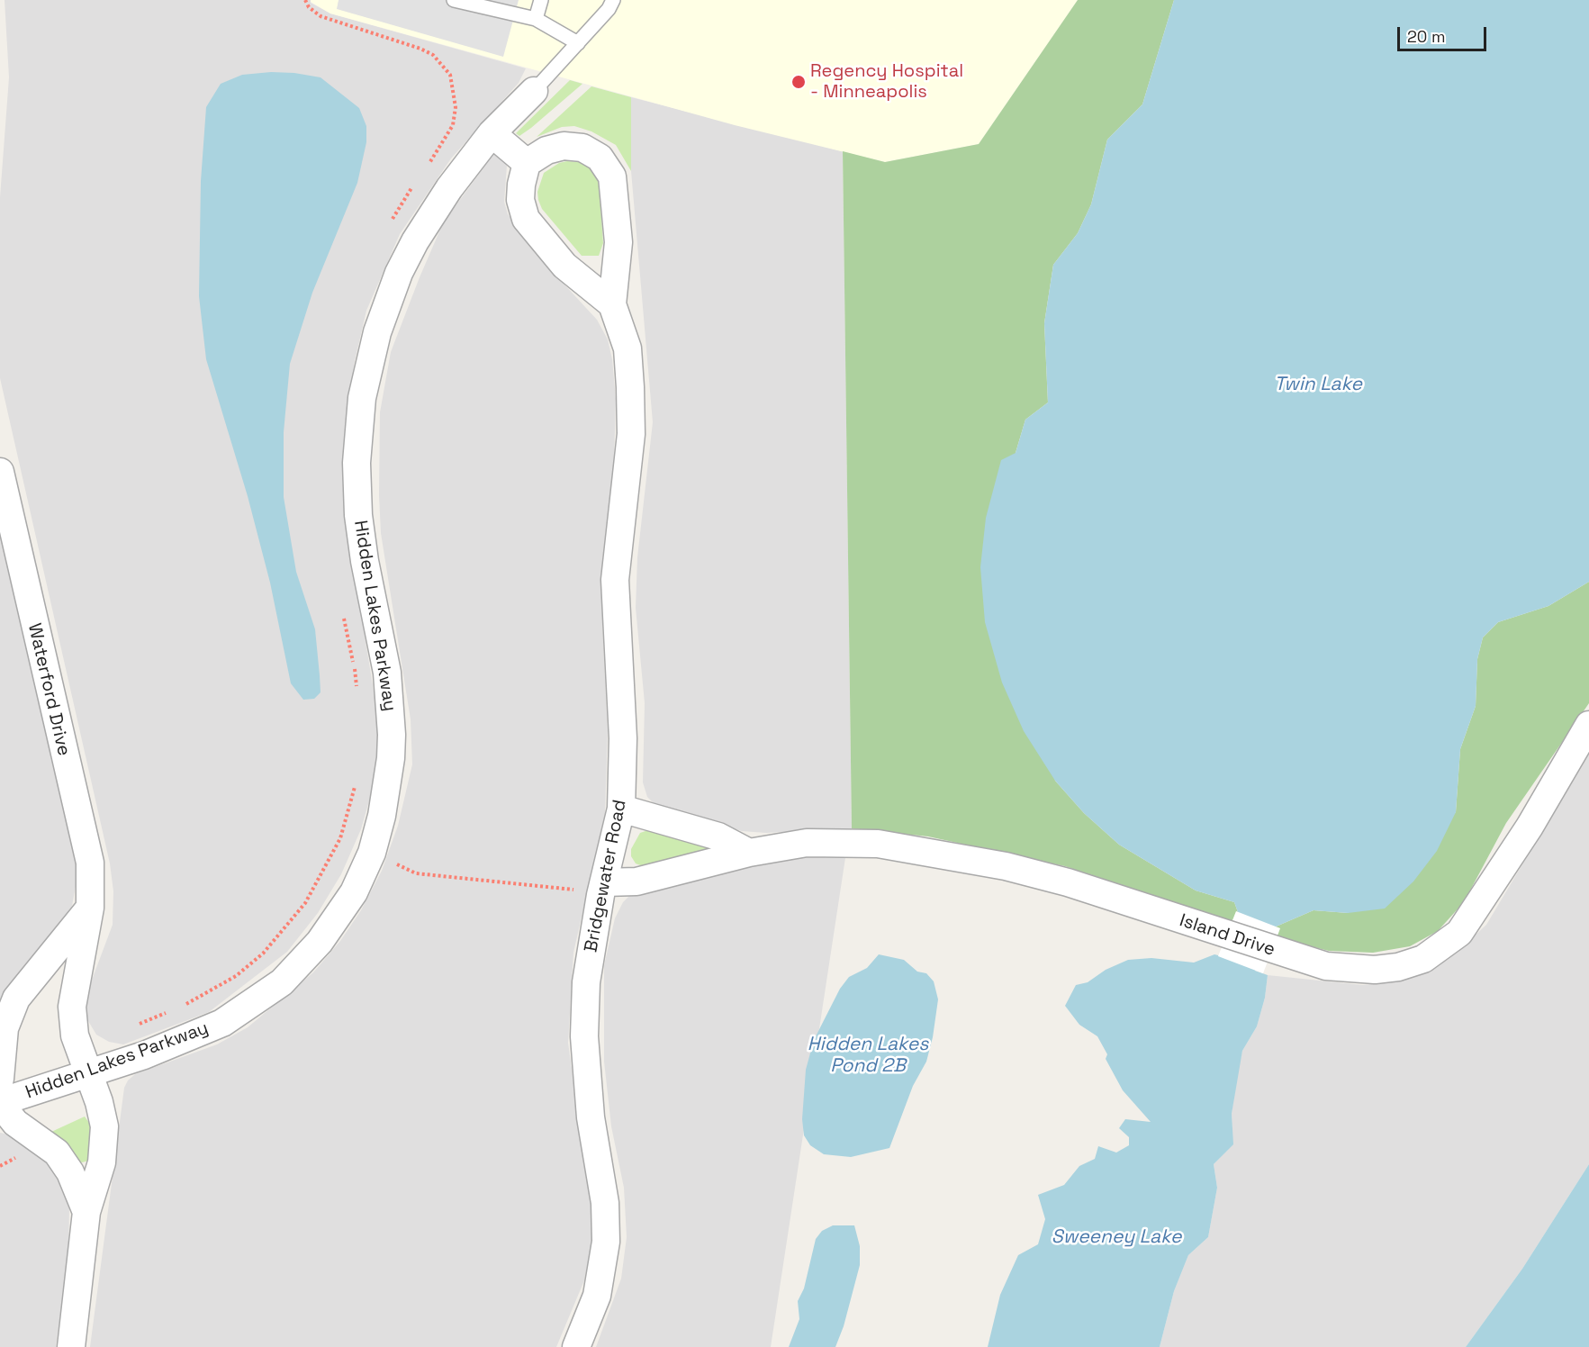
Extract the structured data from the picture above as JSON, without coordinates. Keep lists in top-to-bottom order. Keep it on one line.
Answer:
{"streets":{"street":["Hidden Lakes Parkway","Waterford Drive","Bridgewater Road","Island Drive"]},"crossings":[["Hidden Lakes Parkway","Waterford Drive"],["Bridgewater Road","Island Drive"]],"water":["Twin Lake","Hidden Lakes Pond 2B","Sweeney Lake"],"places":["Regency Hospital - Minneapolis"],"scale_bar":"20 m"}
